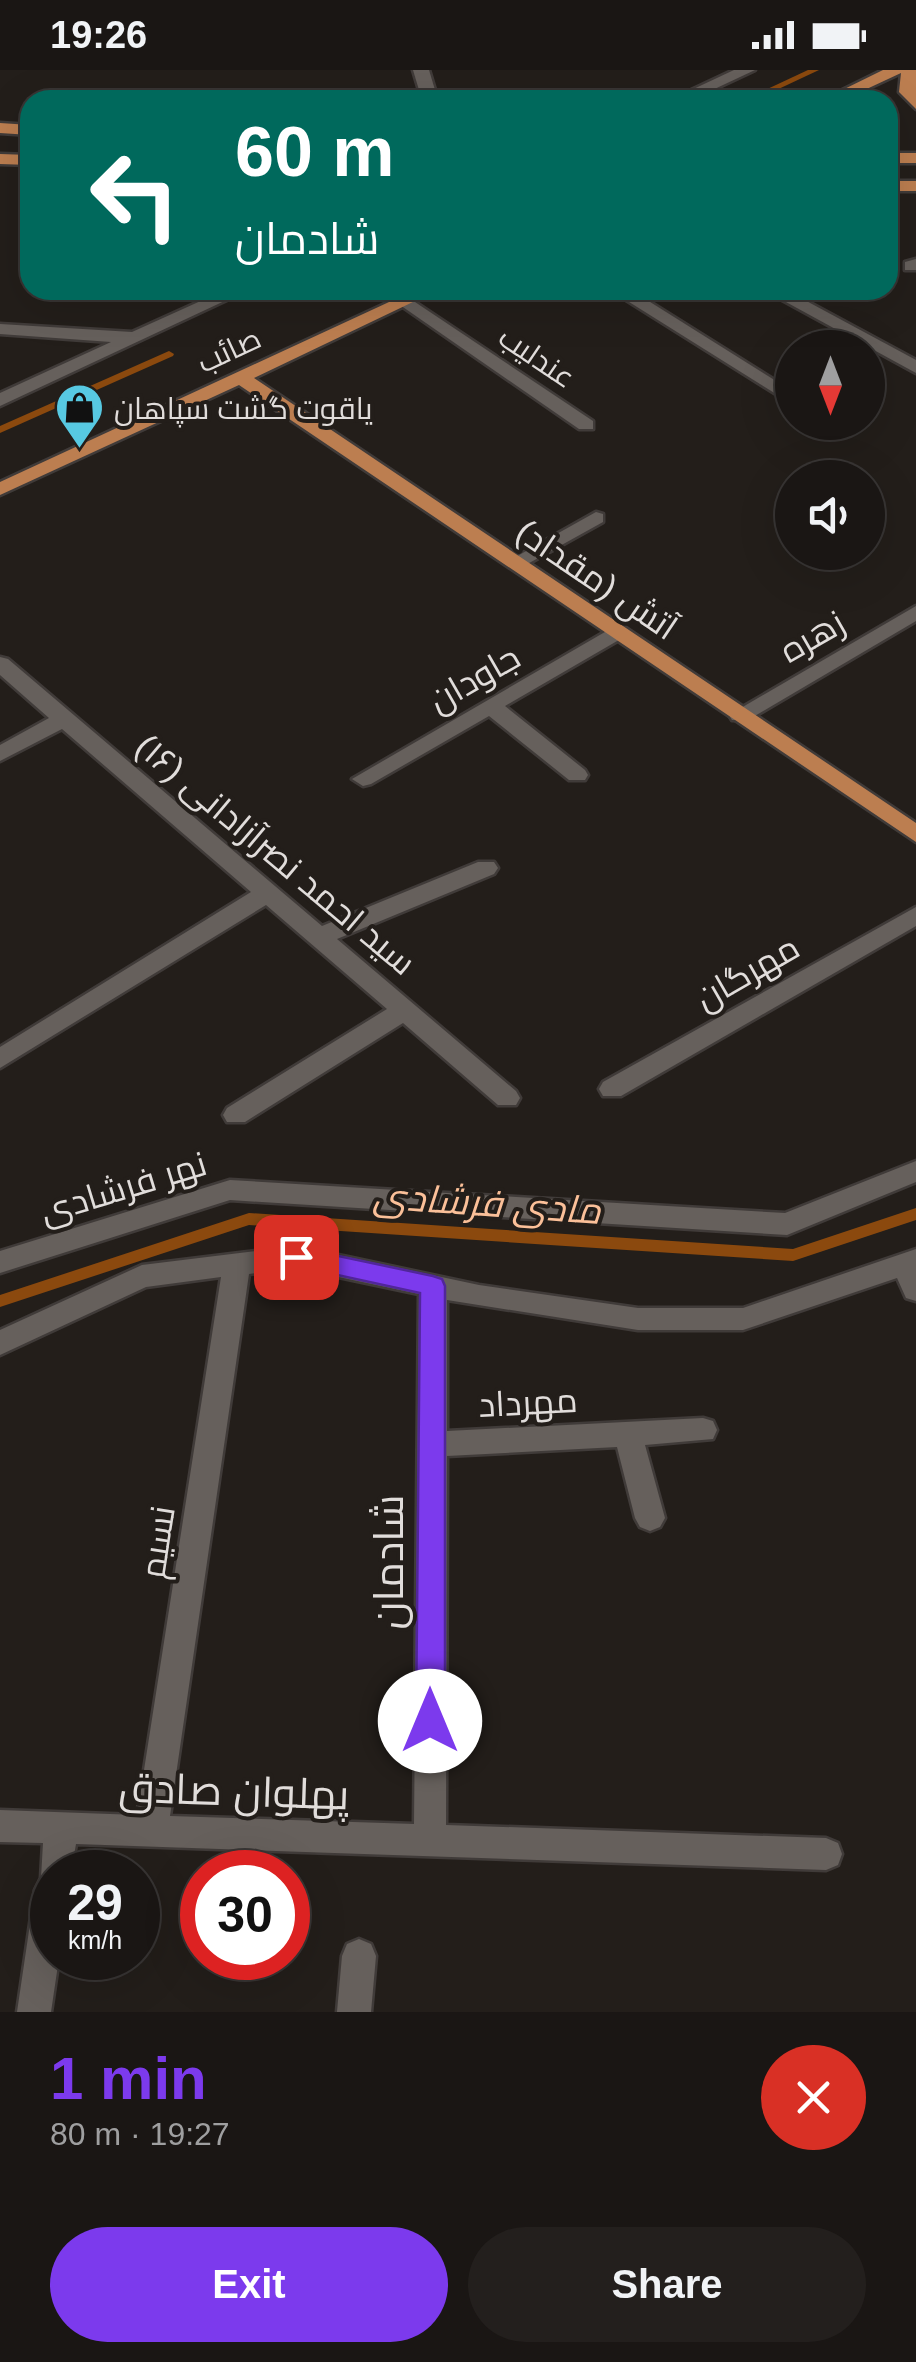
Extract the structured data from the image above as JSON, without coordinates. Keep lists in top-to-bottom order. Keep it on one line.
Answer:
{"streets":{"main road":["صائب","آتش (مقداد)"],"street":["عندلیب","زهره","جاودان","سید احمد نصرآزادانی (۱۶)","مهرگان","نهر فرشادی","مهرداد","نسیم","شادمان","پهلوان صادق"]},"crossings":[["صائب","عندلیب"],["صائب","آتش (مقداد)"],["آتش (مقداد)","زهره"],["آتش (مقداد)","جاودان"],["مهرداد","شادمان"],["نسیم","پهلوان صادق"],["شادمان","پهلوان صادق"]],"water":["مادی فرشادی"],"places":{"shop":["یاقوت گشت سپاهان"]},"north":"bottom","page":{"status":"19:26","turn":["60 m","شادمان"],"speed":"29 km/h","limit":"30","heading":["1 min","80 m · 19:27"],"buttons":["Exit","Share"]}}
